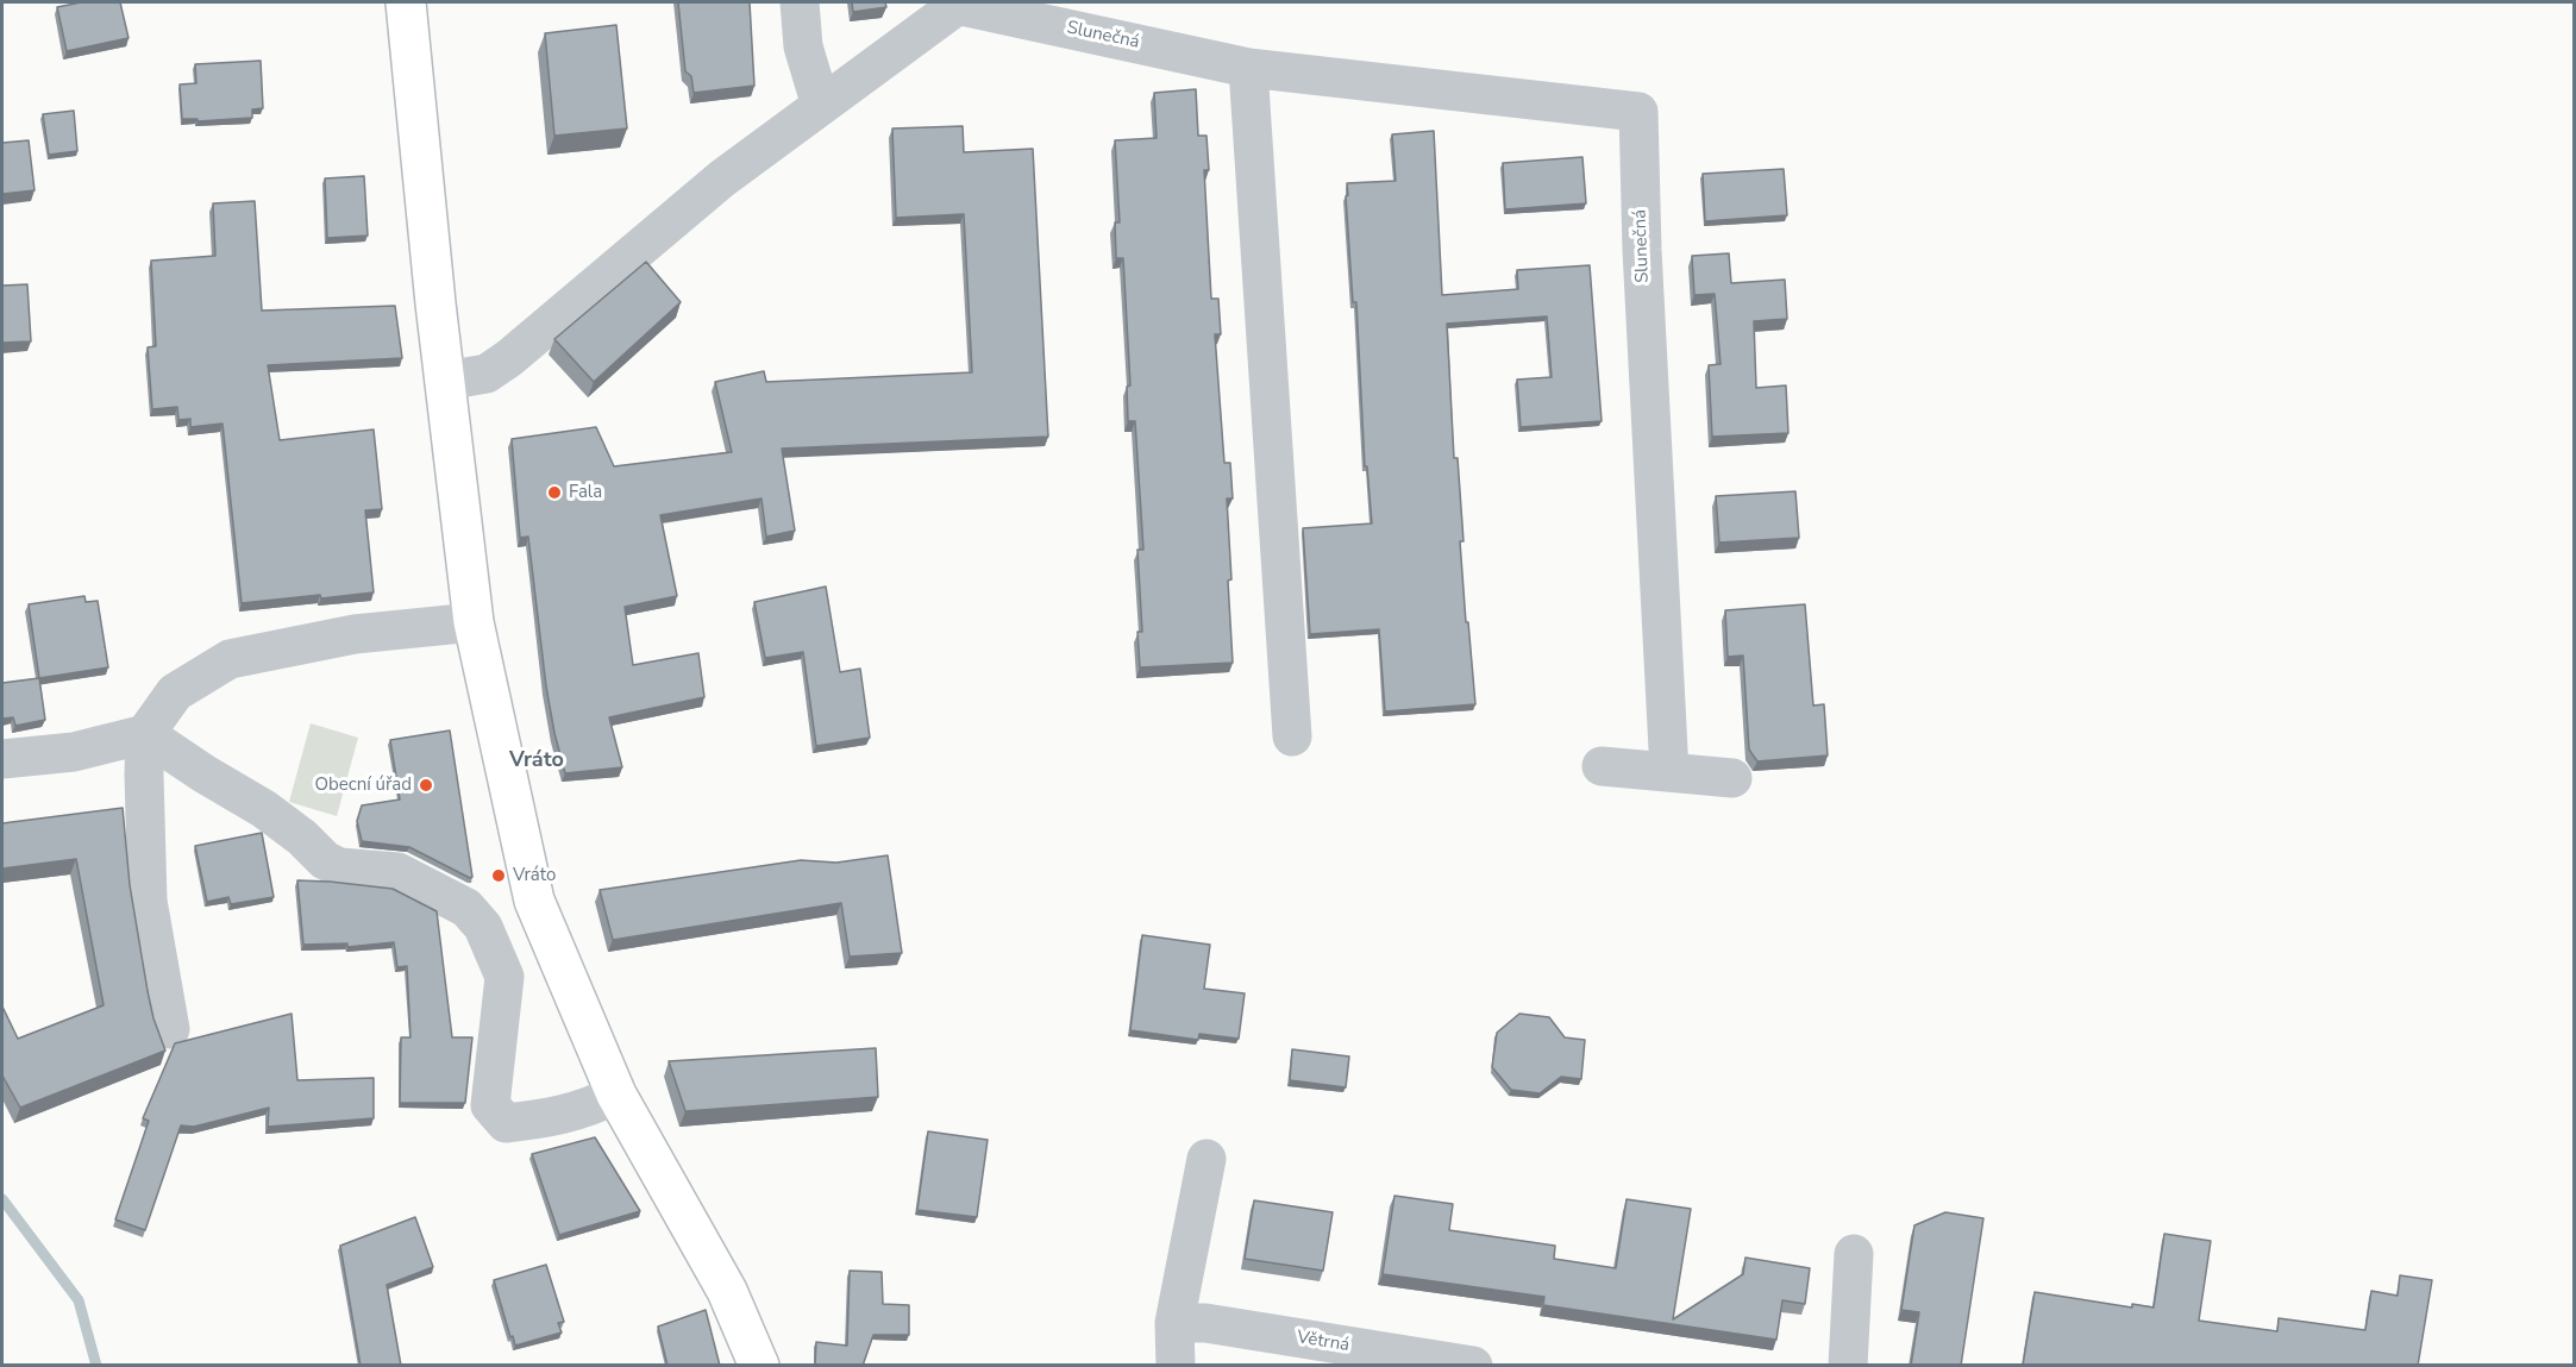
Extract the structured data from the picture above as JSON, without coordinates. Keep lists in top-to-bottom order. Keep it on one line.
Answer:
{"streets":{"street":["Slunečná","Větrná"]},"districts":["Vráto"],"places":["Fala","Obecní úřad","Vráto"]}
